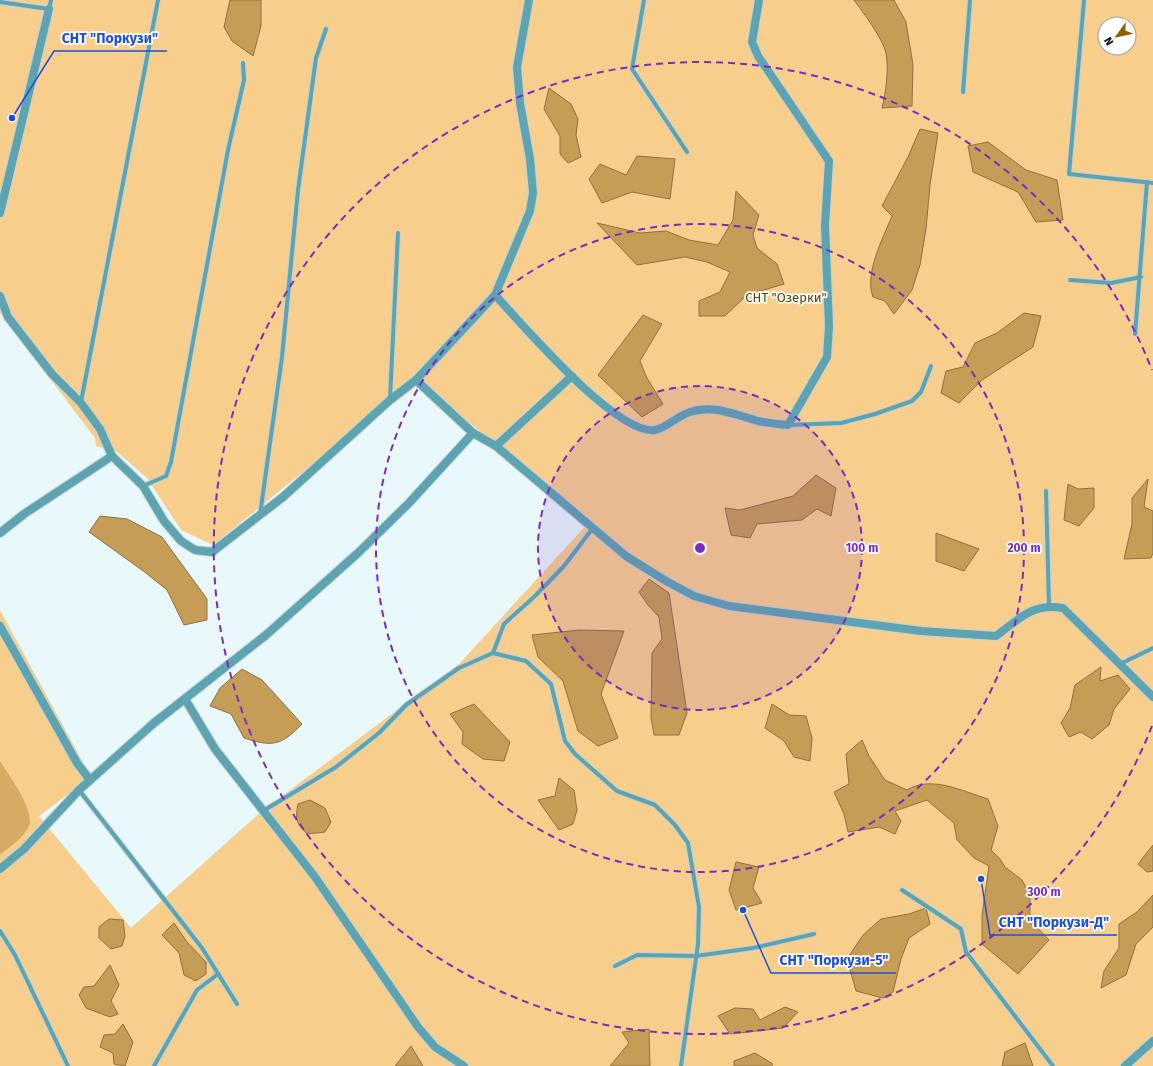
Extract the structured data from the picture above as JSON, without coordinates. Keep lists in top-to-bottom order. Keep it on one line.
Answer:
{"parks":["СНТ \"Озерки\""],"places":["СНТ \"Поркузи\"","СНТ \"Поркузи-Д\"","СНТ \"Поркузи-5\""],"north":"bottom left","rings":["100 m","200 m","300 m"]}
